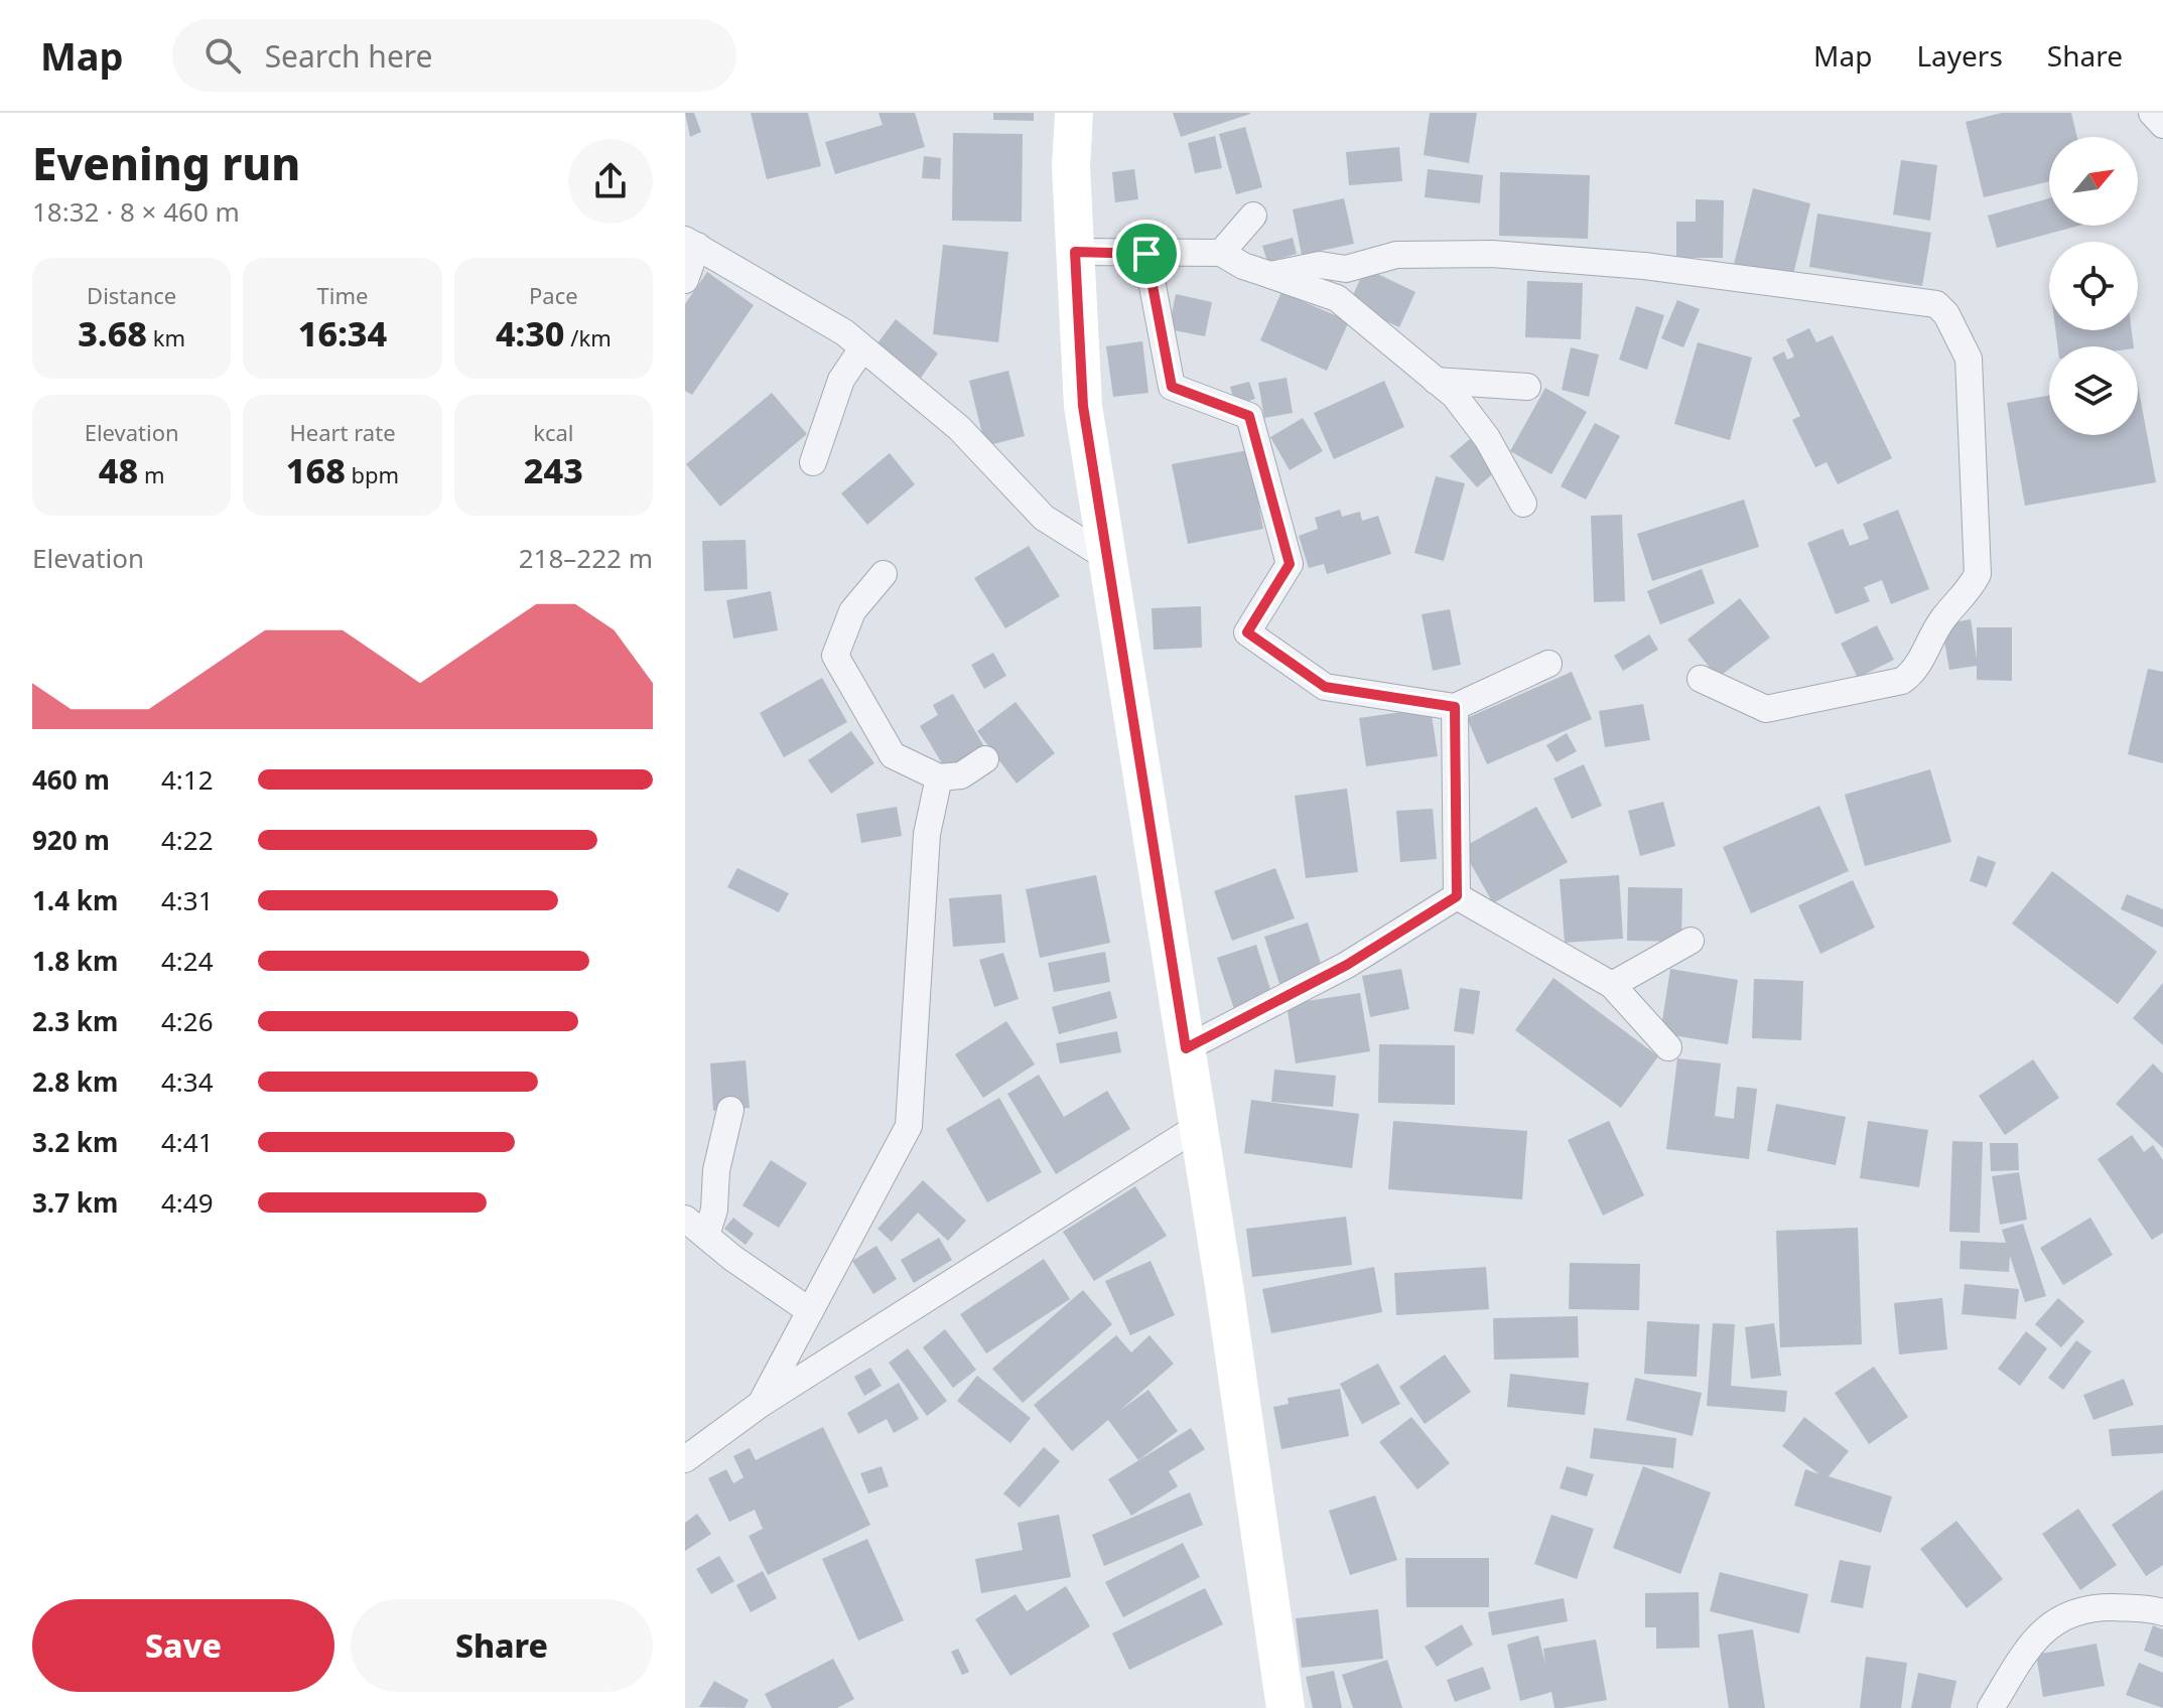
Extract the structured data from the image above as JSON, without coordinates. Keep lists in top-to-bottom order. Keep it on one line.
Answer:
{"north":"top right","page":{"header":"Map","search":"Search here","nav":["Map","Layers","Share"],"heading":["Evening run","18:32 · 8 × 460 m"],"stats":[["Distance","3.68 km"],["Time","16:34"],["Pace","4:30 /km"],["Elevation","48 m"],["Heart rate","168 bpm"],["kcal","243"]],"chart":["Elevation","218–222 m"],"list":[{"name":"460 m","note":"4:12"},{"name":"920 m","note":"4:22"},{"name":"1.4 km","note":"4:31"},{"name":"1.8 km","note":"4:24"},{"name":"2.3 km","note":"4:26"},{"name":"2.8 km","note":"4:34"},{"name":"3.2 km","note":"4:41"},{"name":"3.7 km","note":"4:49"}],"buttons":["Save","Share"]}}
